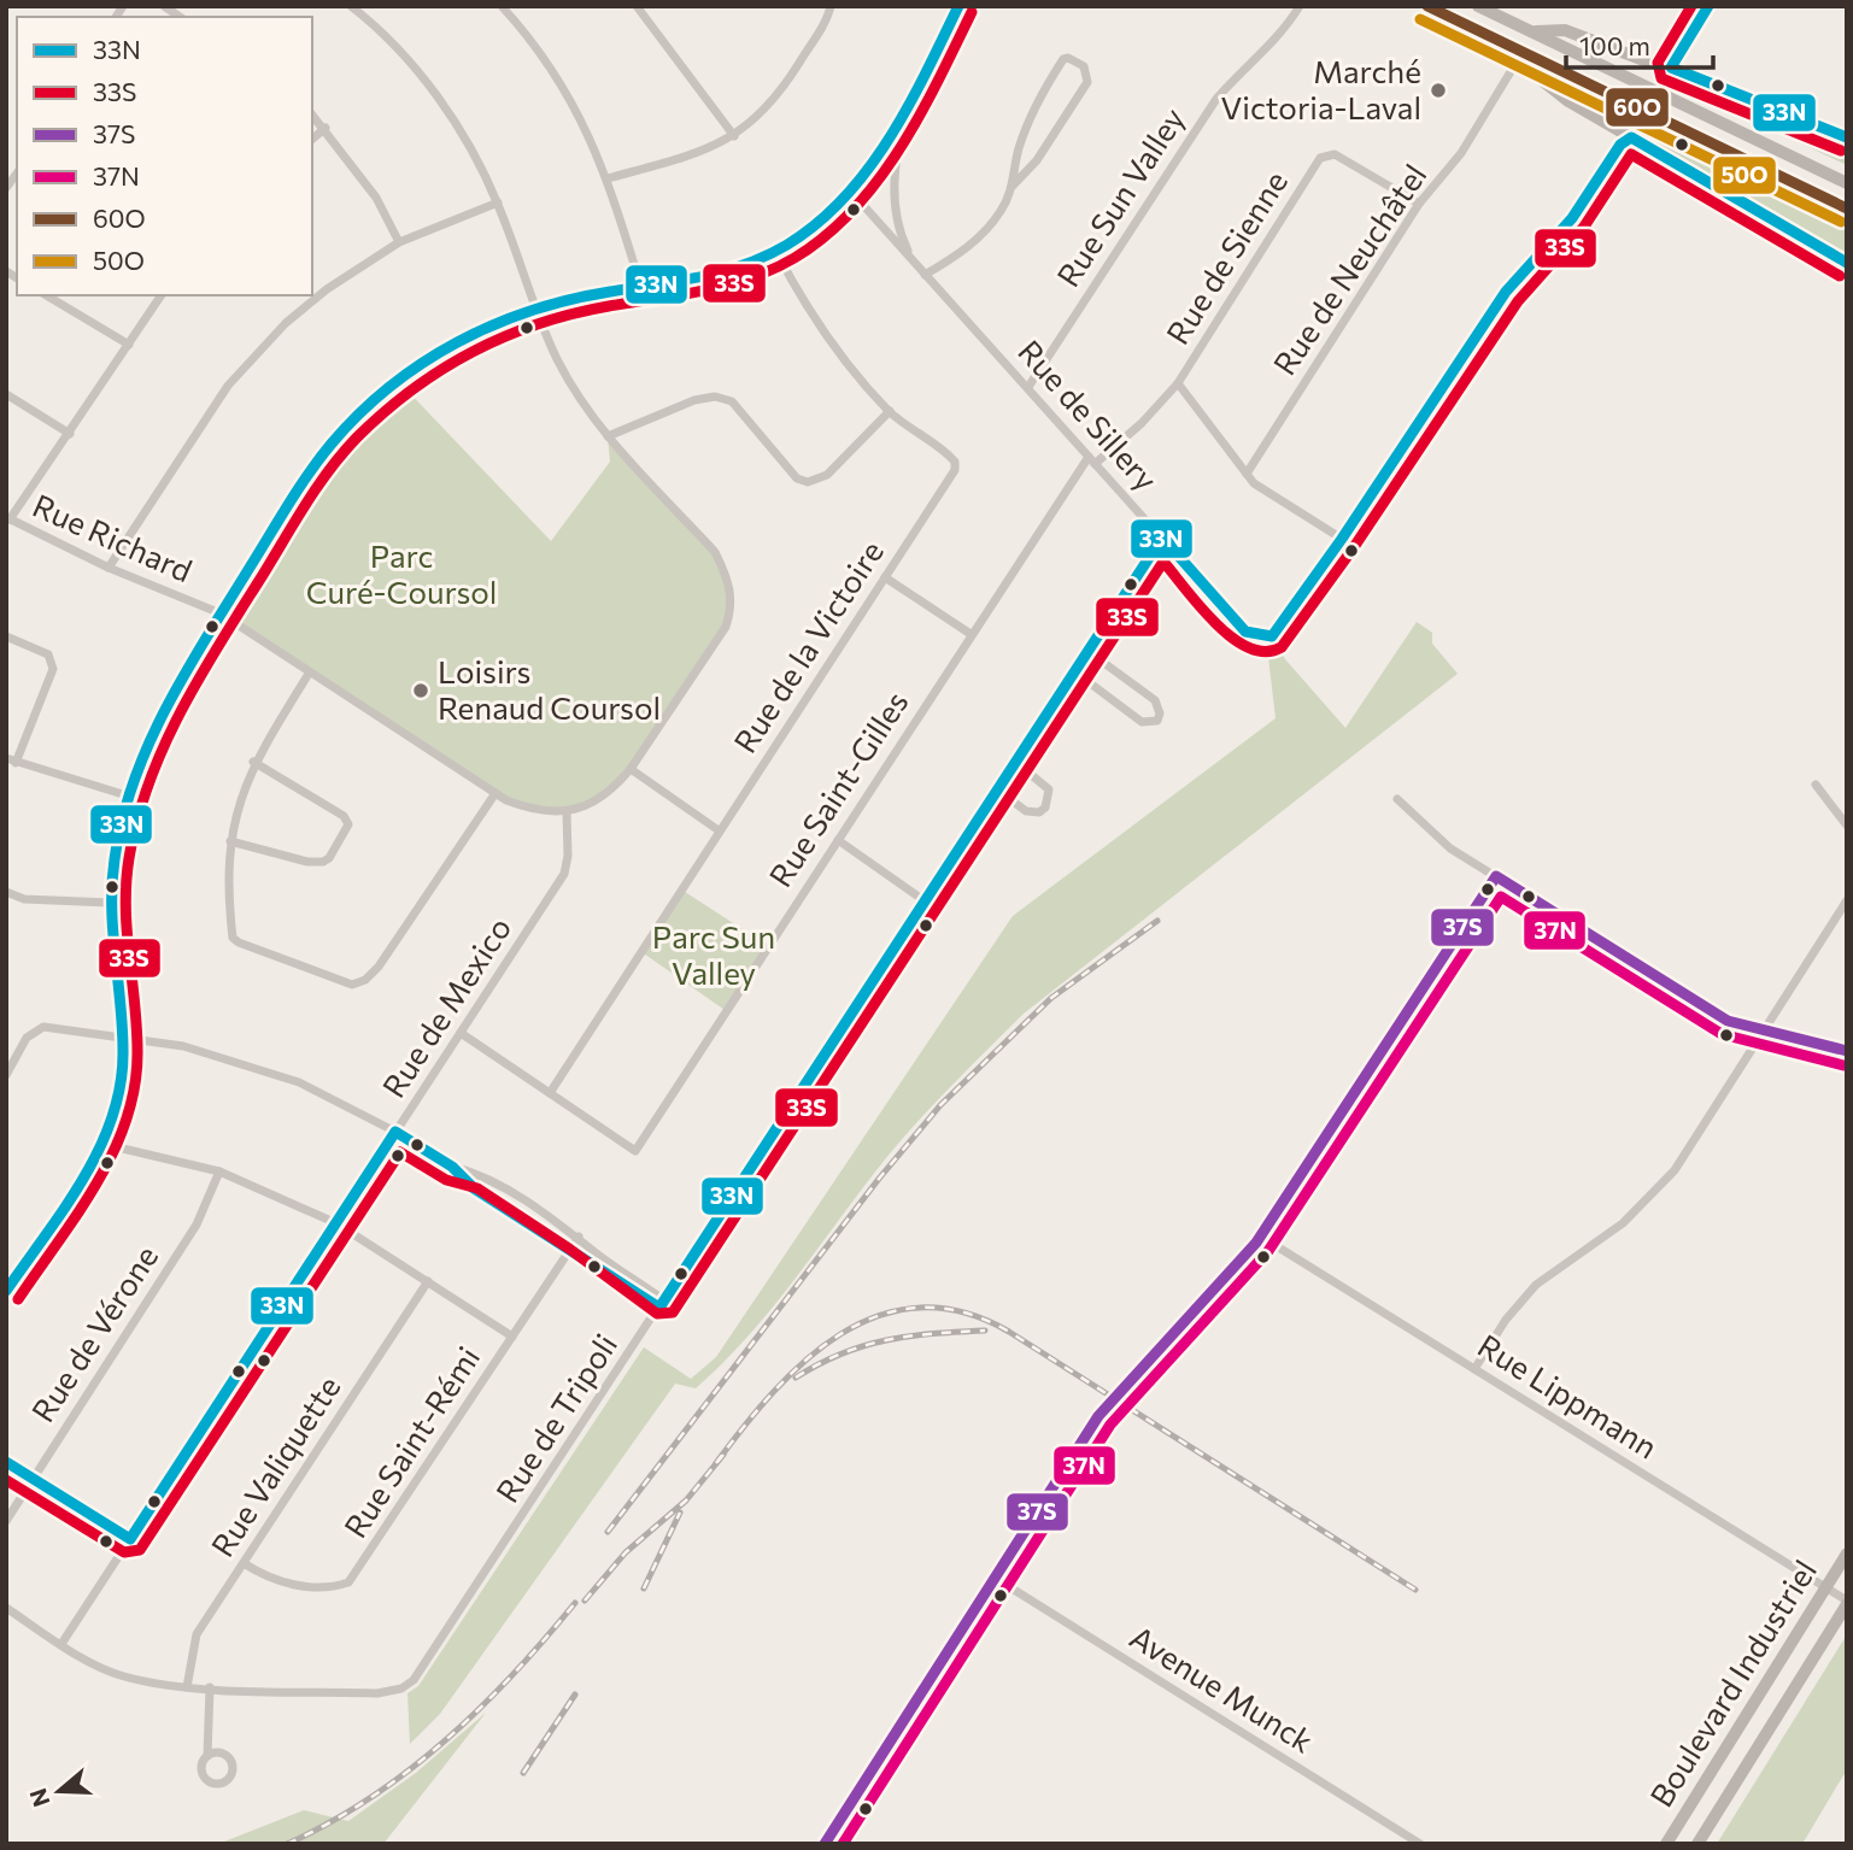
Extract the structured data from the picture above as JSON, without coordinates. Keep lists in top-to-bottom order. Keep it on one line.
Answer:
{"streets":{"main road":["Boulevard Industriel"],"street":["Rue Sun Valley","Rue de Sienne","Rue de Neuchâtel","Rue de Sillery","Rue Richard","Rue de la Victoire","Rue Saint-Gilles","Rue de Mexico","Rue de Vérone","Rue Lippmann","Rue de Tripoli","Rue Saint-Rémi","Rue Valiquette","Avenue Munck"]},"crossings":[["Rue Sun Valley","Rue de Sillery"],["Rue de Sienne","Rue de Neuchâtel"],["Rue de Sienne","Rue de Sillery"],["Rue de Sienne","Rue Saint-Gilles"],["Rue de Sillery","Rue Saint-Gilles"],["Rue de Sillery","Rue de Tripoli"],["Rue Richard","Rue de Mexico"],["Rue de la Victoire","Rue Saint-Gilles"],["Rue Lippmann","Boulevard Industriel"],["Rue Saint-Rémi","Rue Valiquette"]],"parks":["Parc Curé-Coursol","Parc Sun Valley"],"places":["Marché Victoria-Laval","Loisirs Renaud Coursol"],"lines":["transit line 33N","transit line 33S","transit line 60O","transit line 50O","transit line 37S","transit line 37N"],"legend":["33N","33S","37S","37N","60O","50O"],"scale_bar":"100 m","north":"left"}
